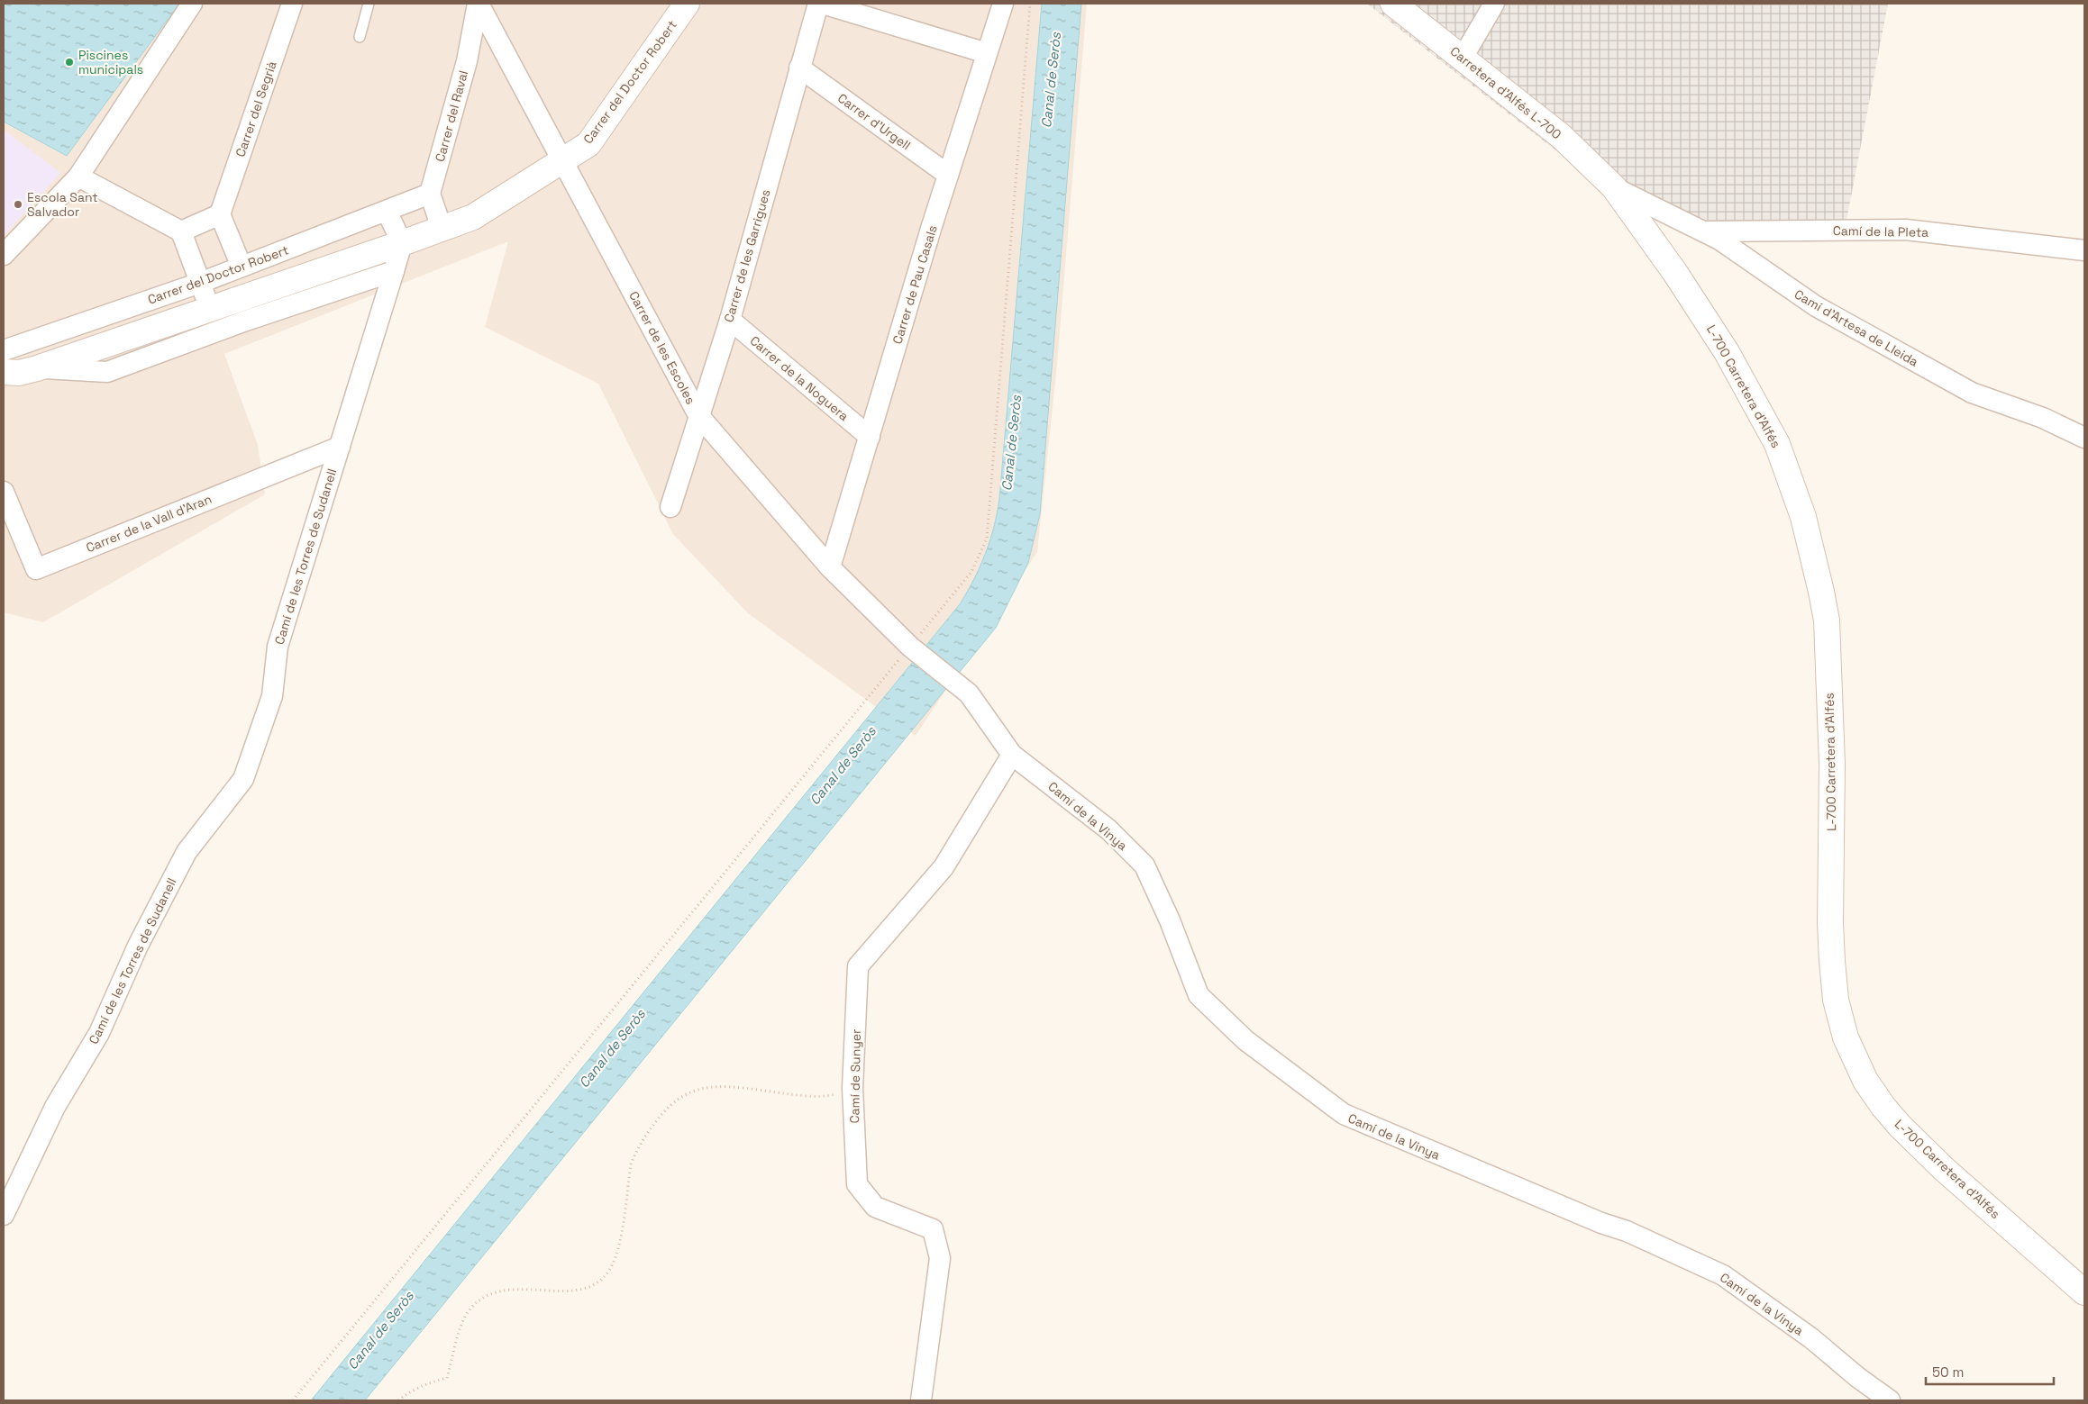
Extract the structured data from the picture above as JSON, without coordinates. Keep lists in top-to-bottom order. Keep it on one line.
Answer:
{"streets":{"street":["Carrer del Doctor Robert","Carretera d'Alfés L-700","Carrer del Segrià","Carrer del Raval","Carrer d'Urgell","Camí de la Pleta","Carrer de les Garrigues","Carrer de Pau Casals","Camí d'Artesa de Lleida","Carrer de les Escoles","Carrer de la Noguera","L-700 Carretera d'Alfés","Carrer de la Vall d'Aran","Camí de les Torres de Sudanell","Camí de la Vinya","Camí de Sunyer"]},"crossings":[["Carrer del Doctor Robert","Carrer del Raval"],["Carrer del Doctor Robert","Carrer de les Escoles"],["Carrer del Doctor Robert","Camí de les Torres de Sudanell"],["Carretera d'Alfés L-700","Camí d'Artesa de Lleida"],["Carretera d'Alfés L-700","L-700 Carretera d'Alfés"],["Carrer del Raval","Carrer de les Escoles"],["Carrer d'Urgell","Carrer de les Garrigues"],["Carrer d'Urgell","Carrer de Pau Casals"],["Camí de la Pleta","Camí d'Artesa de Lleida"],["Carrer de les Garrigues","Carrer de les Escoles"],["Carrer de les Garrigues","Carrer de la Noguera"],["Carrer de Pau Casals","Carrer de les Escoles"],["Carrer de Pau Casals","Carrer de la Noguera"],["Camí d'Artesa de Lleida","L-700 Carretera d'Alfés"],["Carrer de les Escoles","Camí de la Vinya"],["Carrer de la Vall d'Aran","Camí de les Torres de Sudanell"],["Camí de la Vinya","Camí de Sunyer"]],"water":["Canal de Seròs"],"places":["Piscines municipals","Escola Sant Salvador"],"scale_bar":"50 m"}
